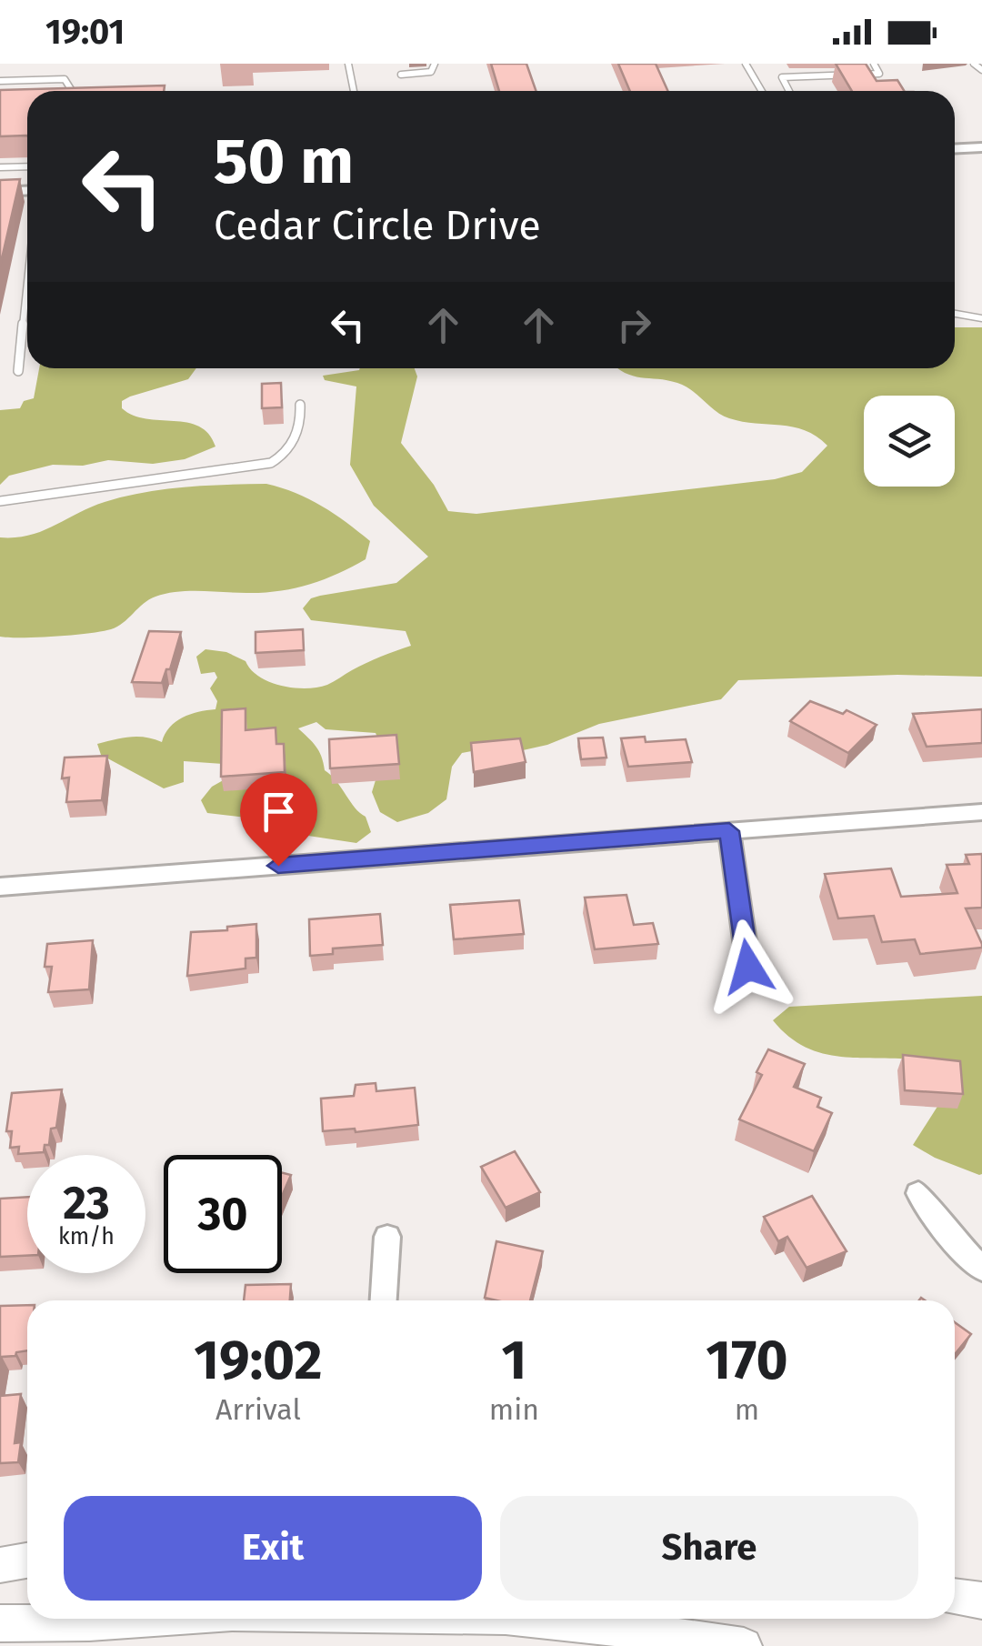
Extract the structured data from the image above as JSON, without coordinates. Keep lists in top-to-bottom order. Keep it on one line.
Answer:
{"page":{"status":"19:01","turn":["50 m","Cedar Circle Drive"],"speed":"23 km/h","limit":"30","eta":["19:02","Arrival","1","min","170","m"],"buttons":["Exit","Share"]}}
